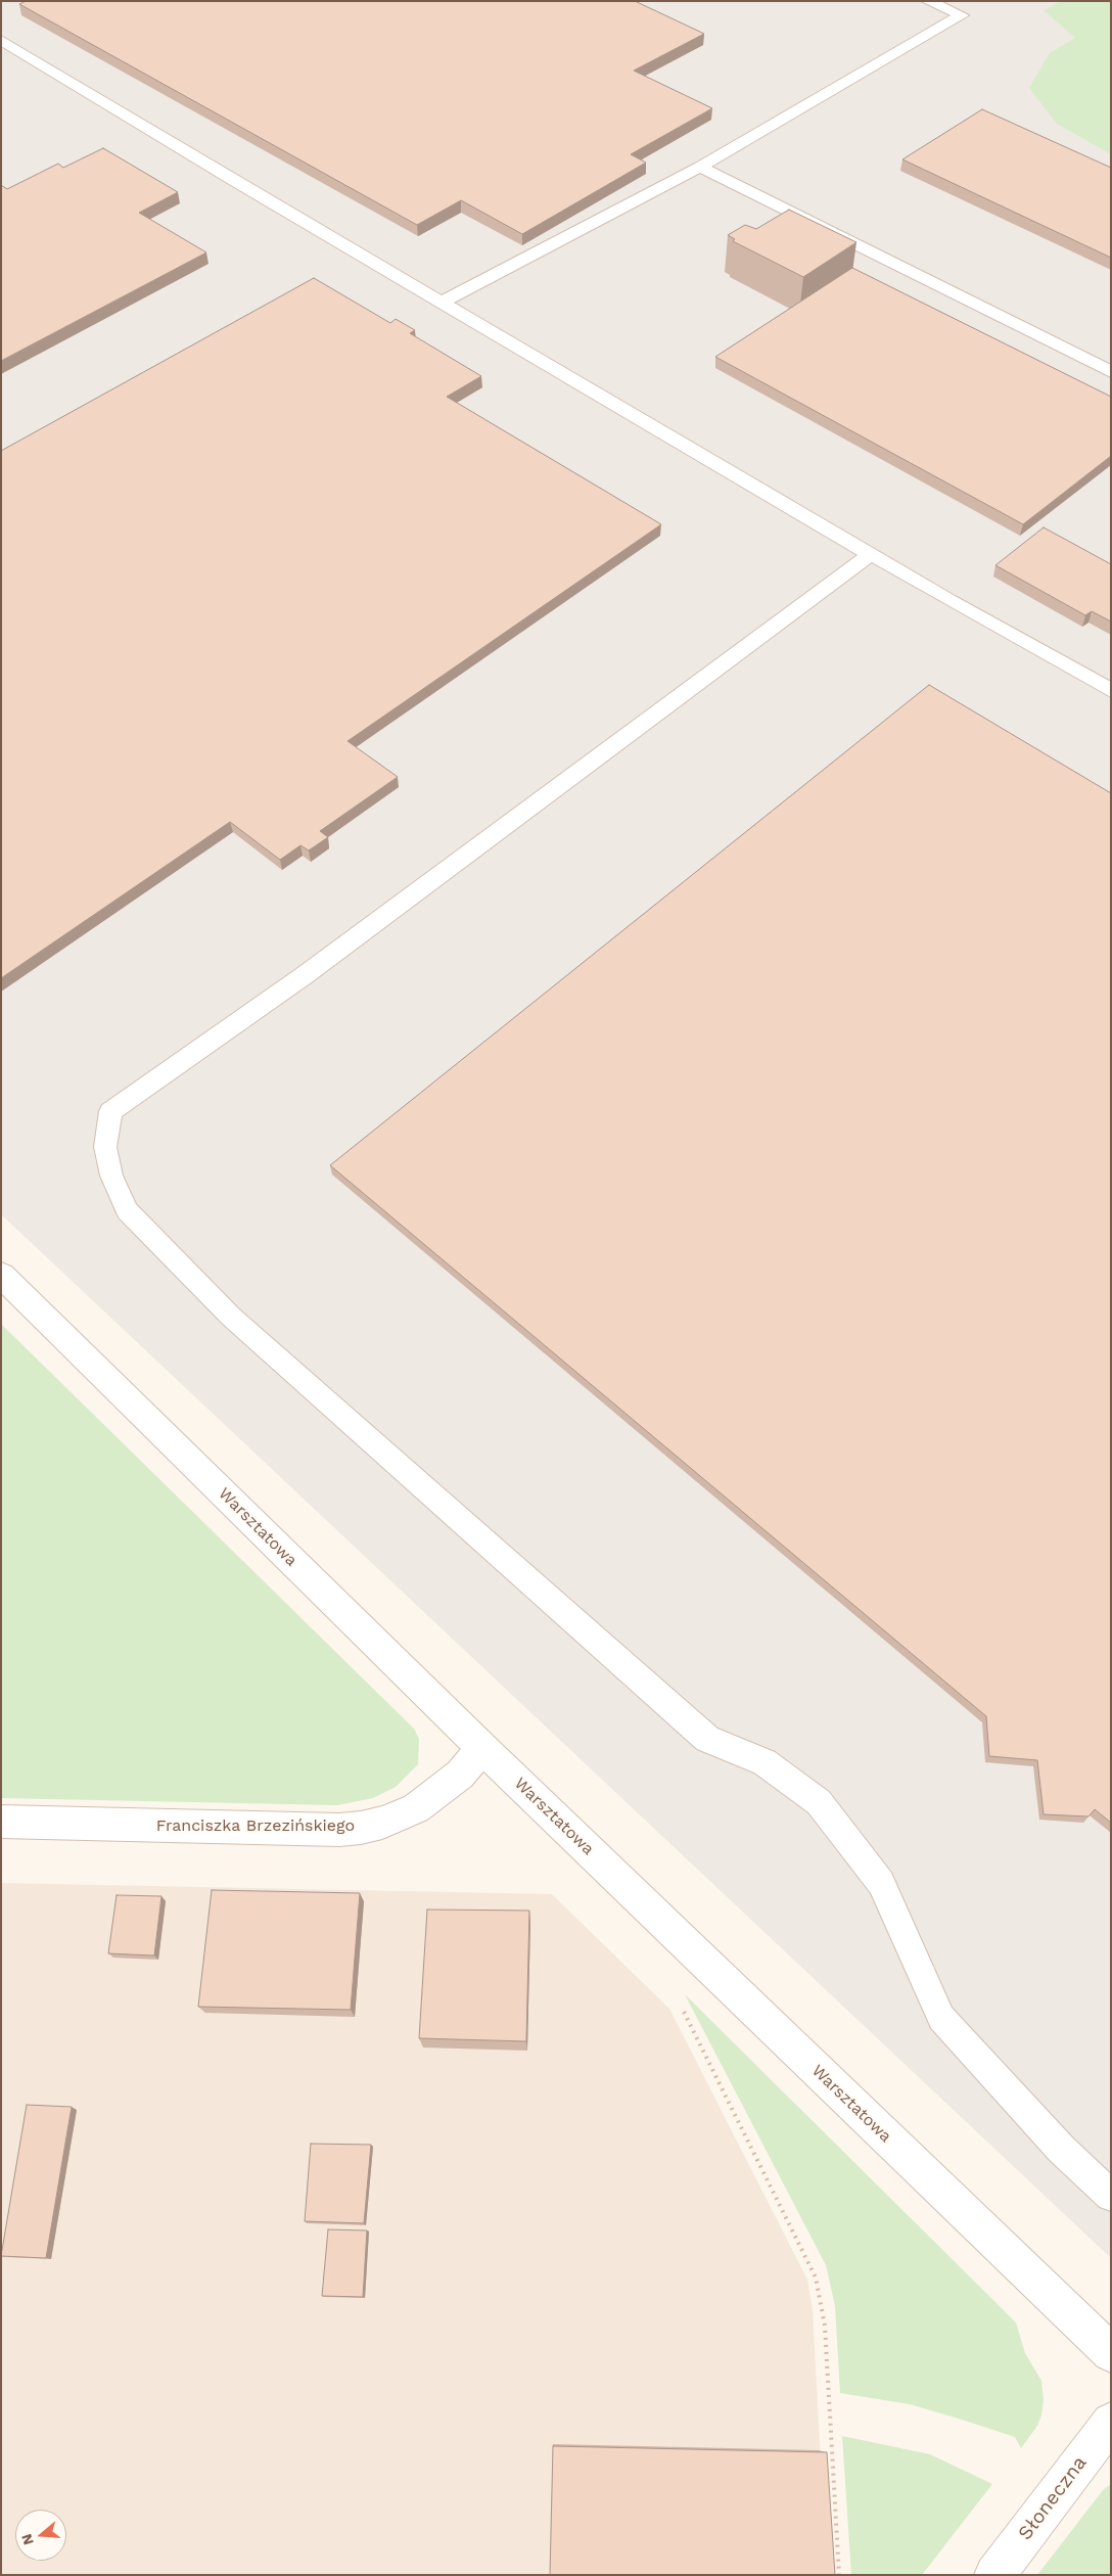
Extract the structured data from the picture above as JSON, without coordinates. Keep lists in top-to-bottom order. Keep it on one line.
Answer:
{"streets":{"street":["Warsztatowa","Franciszka Brzezińskiego","Słoneczna"]},"crossings":[["Warsztatowa","Franciszka Brzezińskiego"]],"north":"left"}
